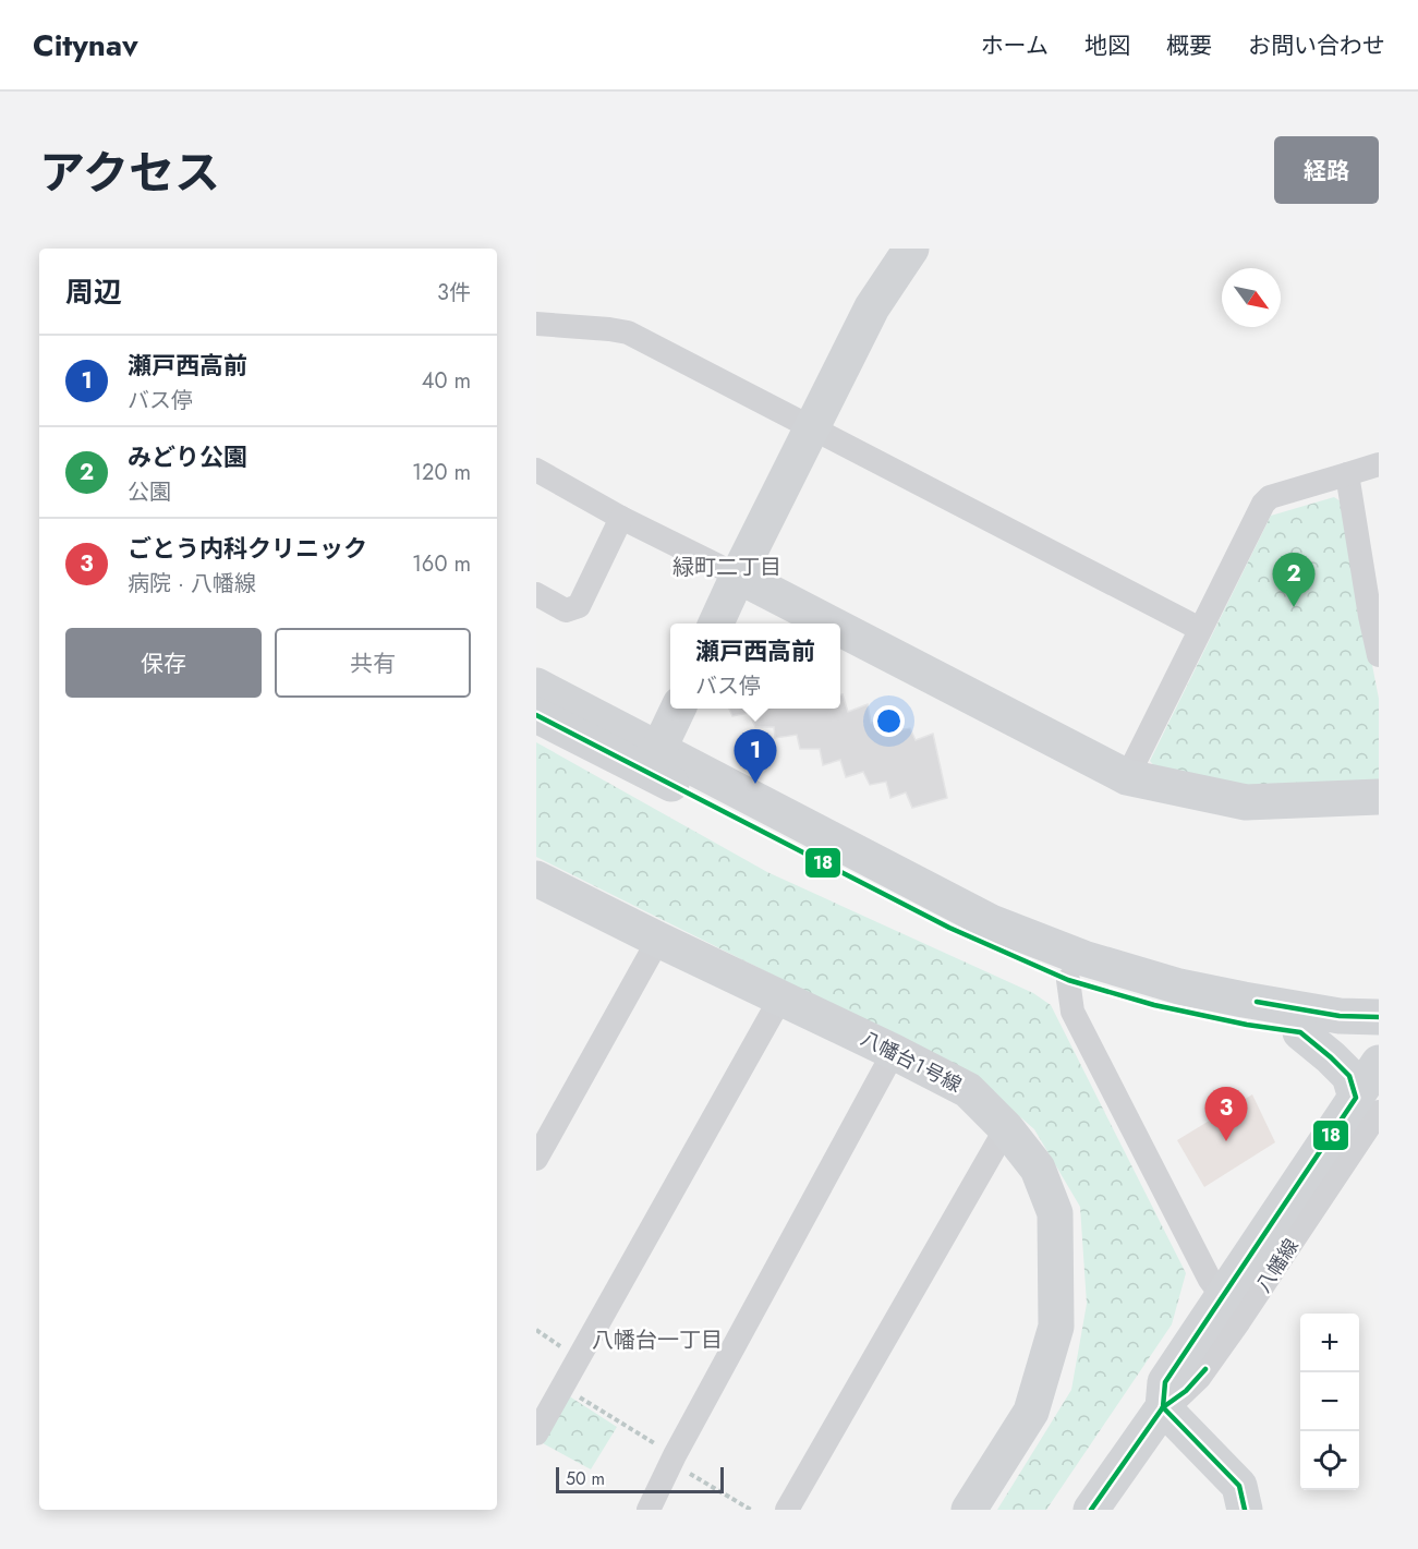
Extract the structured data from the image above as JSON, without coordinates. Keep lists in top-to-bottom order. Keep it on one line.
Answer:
{"streets":{"street":["八幡台１号線","八幡線"]},"districts":["緑町二丁目","八幡台一丁目"],"lines":["transit line 18"],"scale_bar":"50 m","north":"bottom right","page":{"header":"Citynav","nav":["ホーム","地図","概要","お問い合わせ"],"title":"アクセス","buttons":["経路",["保存","共有"]],"heading":["周辺","3件"],"list":[{"mark":"1","name":"瀬戸西高前","note":"バス停","value":"40 m"},{"mark":"2","name":"みどり公園","note":"公園","value":"120 m"},{"mark":"3","name":"ごとう内科クリニック","note":"病院 · 八幡線","value":"160 m"}],"pins":["2","1","3"],"popup":["瀬戸西高前","バス停"],"map_buttons":["+","−"],"scale":"50 m"}}
